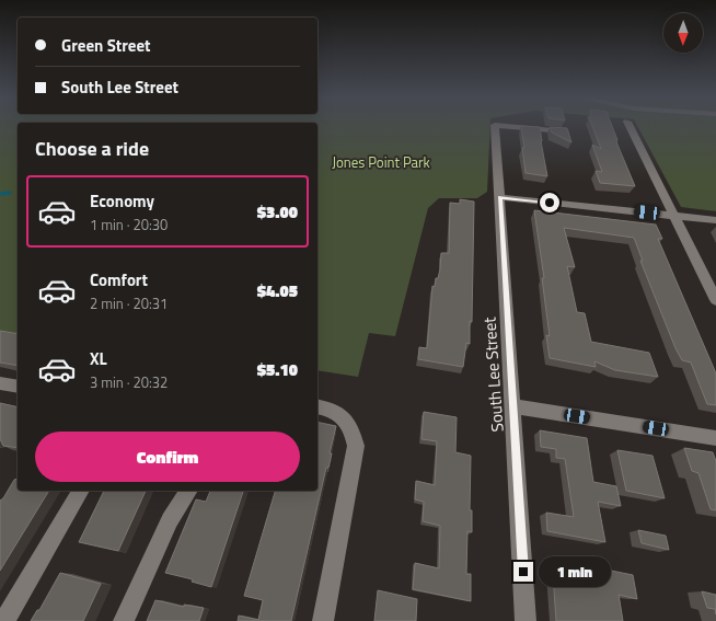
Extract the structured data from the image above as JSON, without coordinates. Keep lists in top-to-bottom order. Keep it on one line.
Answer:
{"streets":{"street":["South Lee Street"]},"parks":["Jones Point Park"],"north":"bottom","page":{"banner":["Green Street","South Lee Street"],"heading":"Choose a ride","list":[{"name":"Economy","note":"1 min · 20:30","value":"$3.00"},{"name":"Comfort","note":"2 min · 20:31","value":"$4.05"},{"name":"XL","note":"3 min · 20:32","value":"$5.10"}],"buttons":"Confirm","bubble":"1 min"}}
